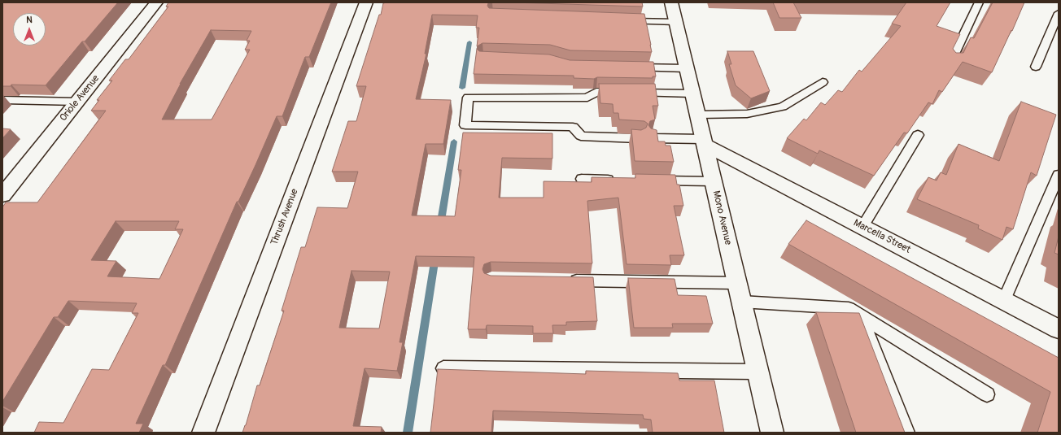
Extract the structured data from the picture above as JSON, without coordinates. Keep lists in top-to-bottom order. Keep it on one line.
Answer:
{"streets":{"street":["Oriole Avenue","Thrush Avenue","Mono Avenue","Marcella Street"]},"crossings":[["Mono Avenue","Marcella Street"]],"north":"top"}
